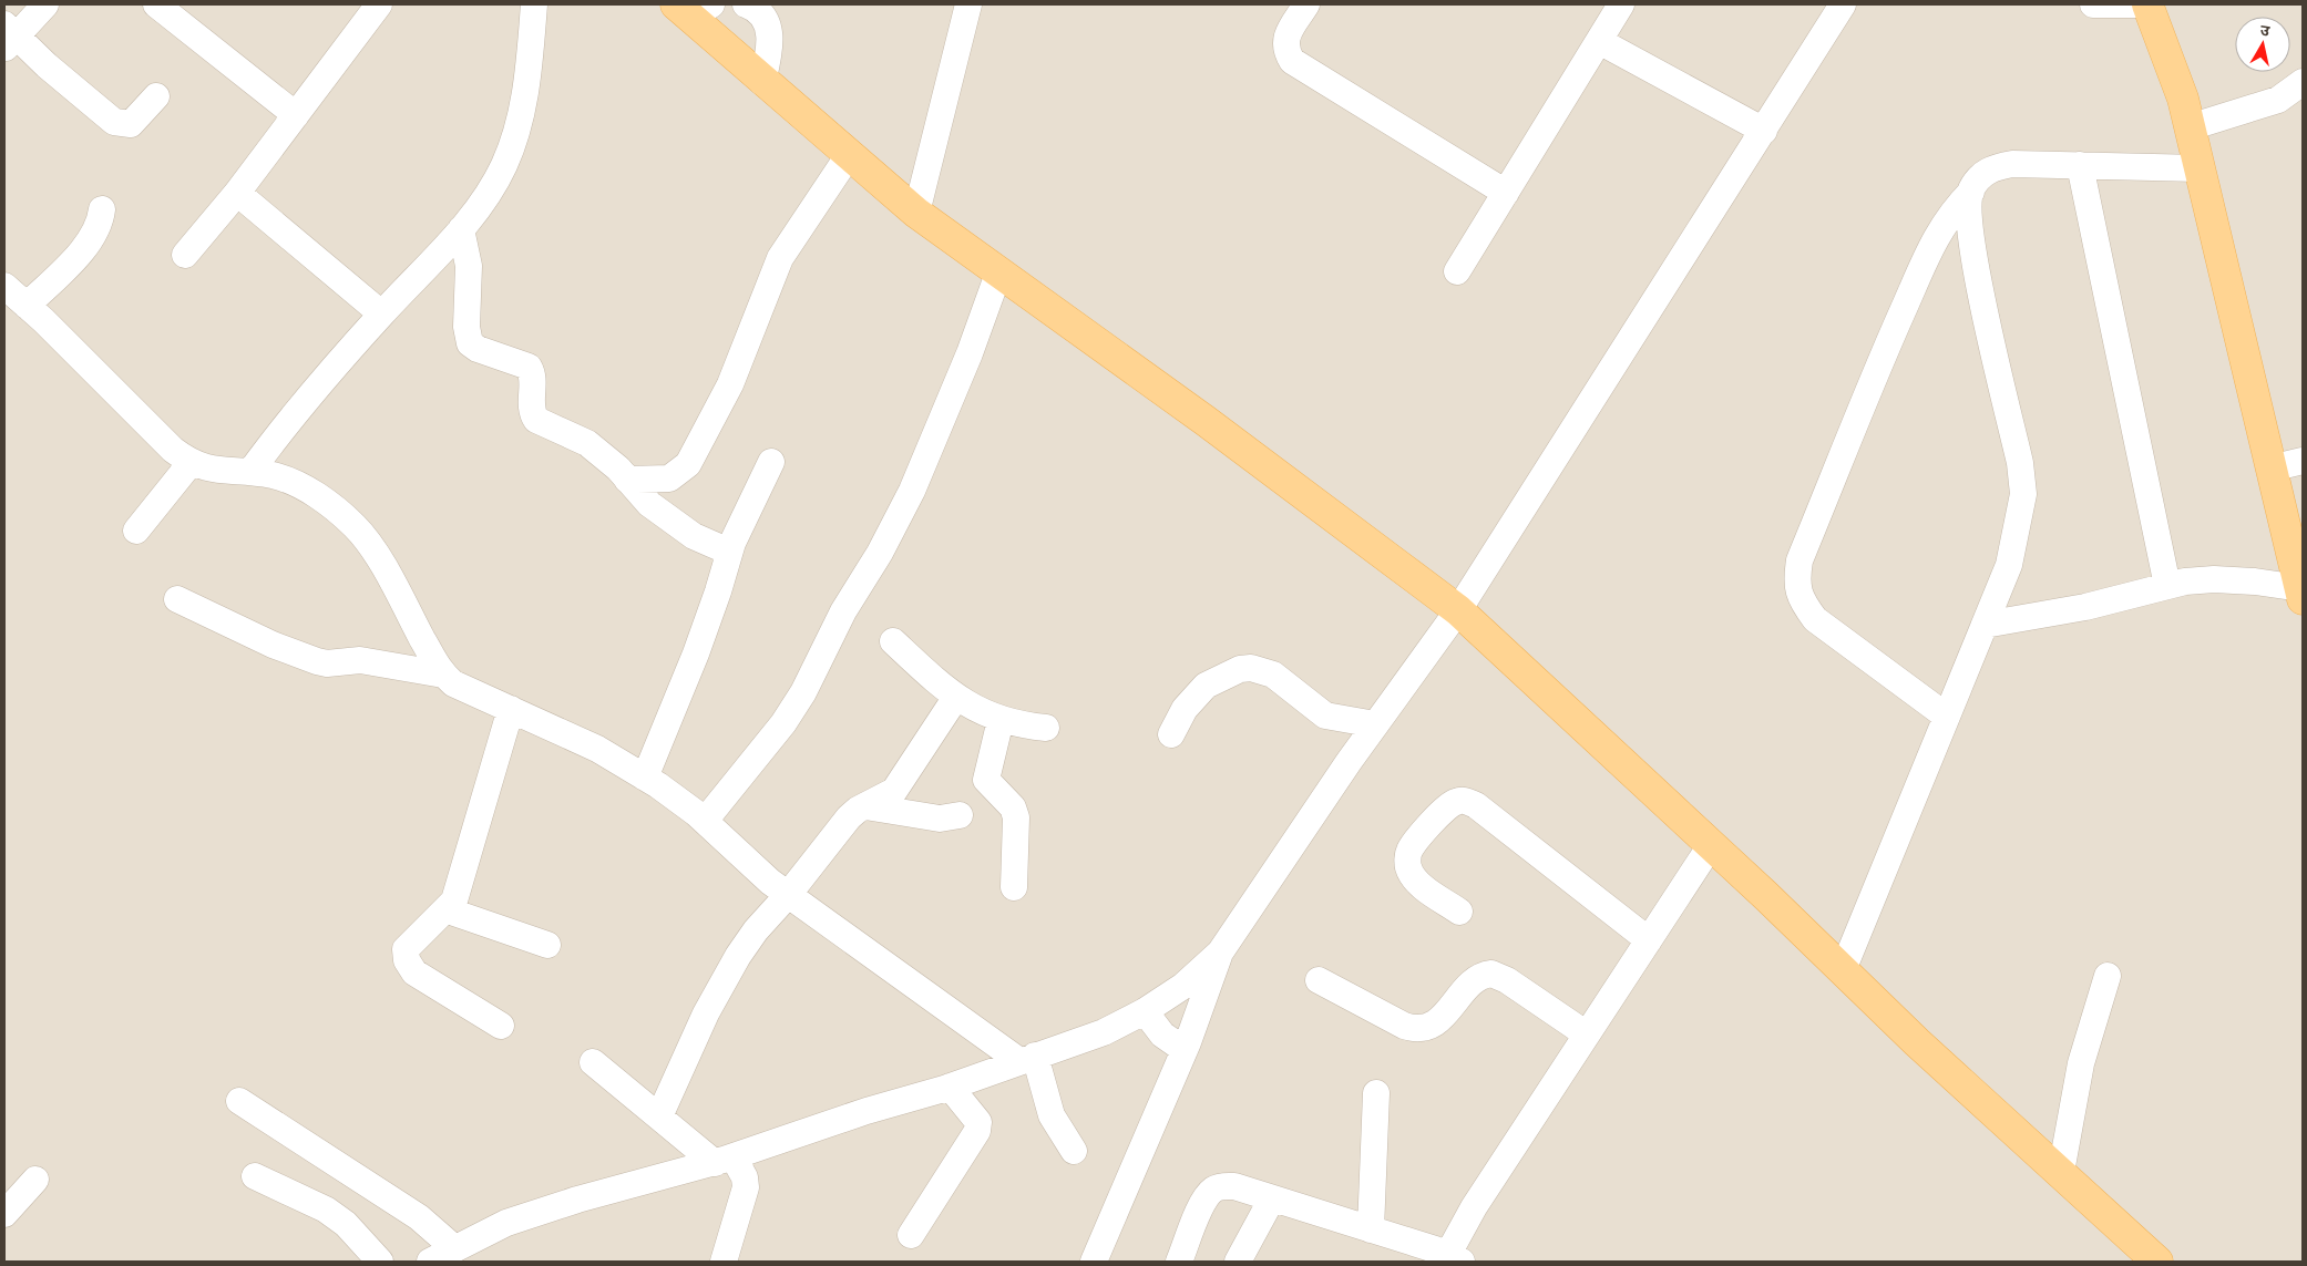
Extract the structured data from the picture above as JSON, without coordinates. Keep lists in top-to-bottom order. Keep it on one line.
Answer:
{"north":"top"}
